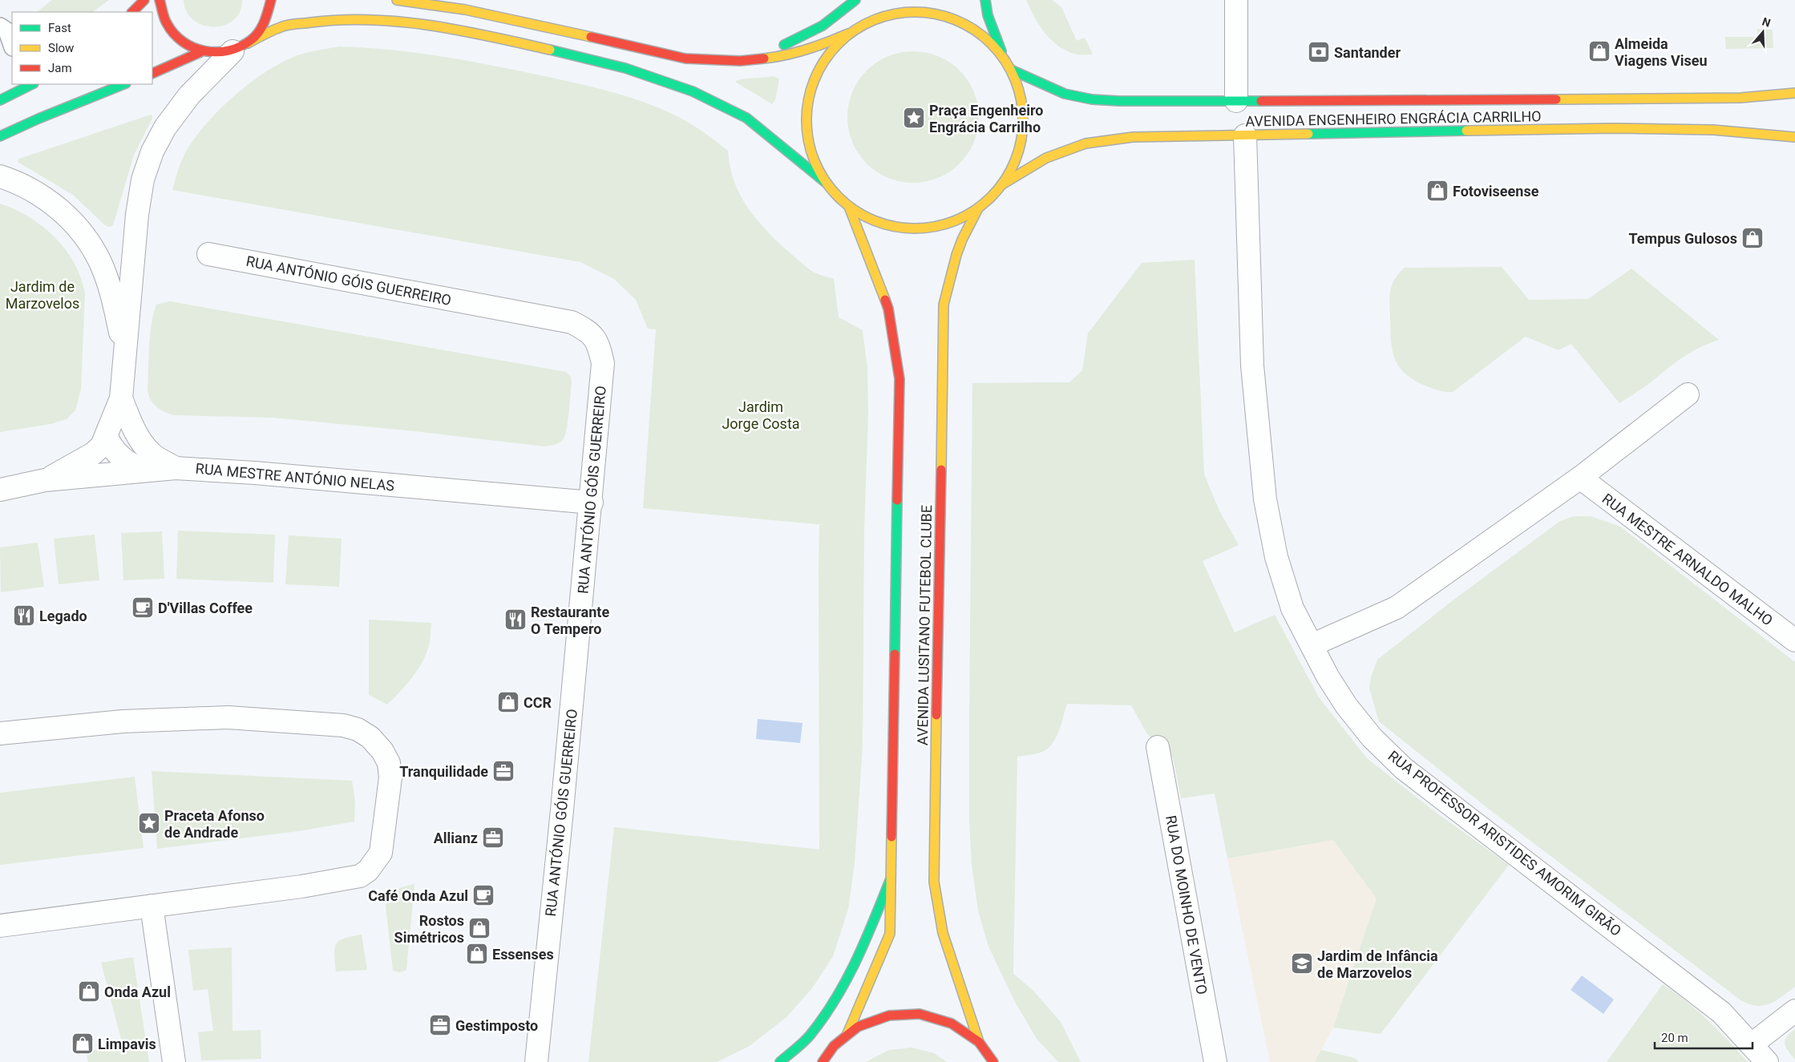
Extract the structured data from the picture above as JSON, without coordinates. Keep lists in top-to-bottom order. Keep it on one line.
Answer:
{"streets":{"main road":["AVENIDA ENGENHEIRO ENGRÁCIA CARRILHO","AVENIDA LUSITANO FUTEBOL CLUBE"],"street":["RUA ANTÓNIO GÓIS GUERREIRO","RUA MESTRE ANTÓNIO NELAS","RUA MESTRE ARNALDO MALHO","RUA PROFESSOR ARISTIDES AMORIM GIRÃO","RUA DO MOINHO DE VENTO"]},"crossings":[["AVENIDA ENGENHEIRO ENGRÁCIA CARRILHO","RUA PROFESSOR ARISTIDES AMORIM GIRÃO"],["RUA ANTÓNIO GÓIS GUERREIRO","RUA MESTRE ANTÓNIO NELAS"]],"parks":["Jardim de Marzovelos","Jardim Jorge Costa"],"places":{"shop":["Almeida Viagens Viseu","Fotoviseense","Tempus Gulosos","CCR","Rostos Simétricos","Essenses","Onda Azul","Limpavis"],"bank":["Santander"],"place":["Praça Engenheiro Engrácia Carrilho","Praceta Afonso de Andrade"],"cafe":["D'Villas Coffee","Café Onda Azul"],"restaurant":["Legado","Restaurante O Tempero"],"office":["Tranquilidade","Allianz","Gestimposto"],"school or university":["Jardim de Infância de Marzovelos"]},"legend":["Fast","Slow","Jam"],"scale_bar":"20 m","north":"top"}
